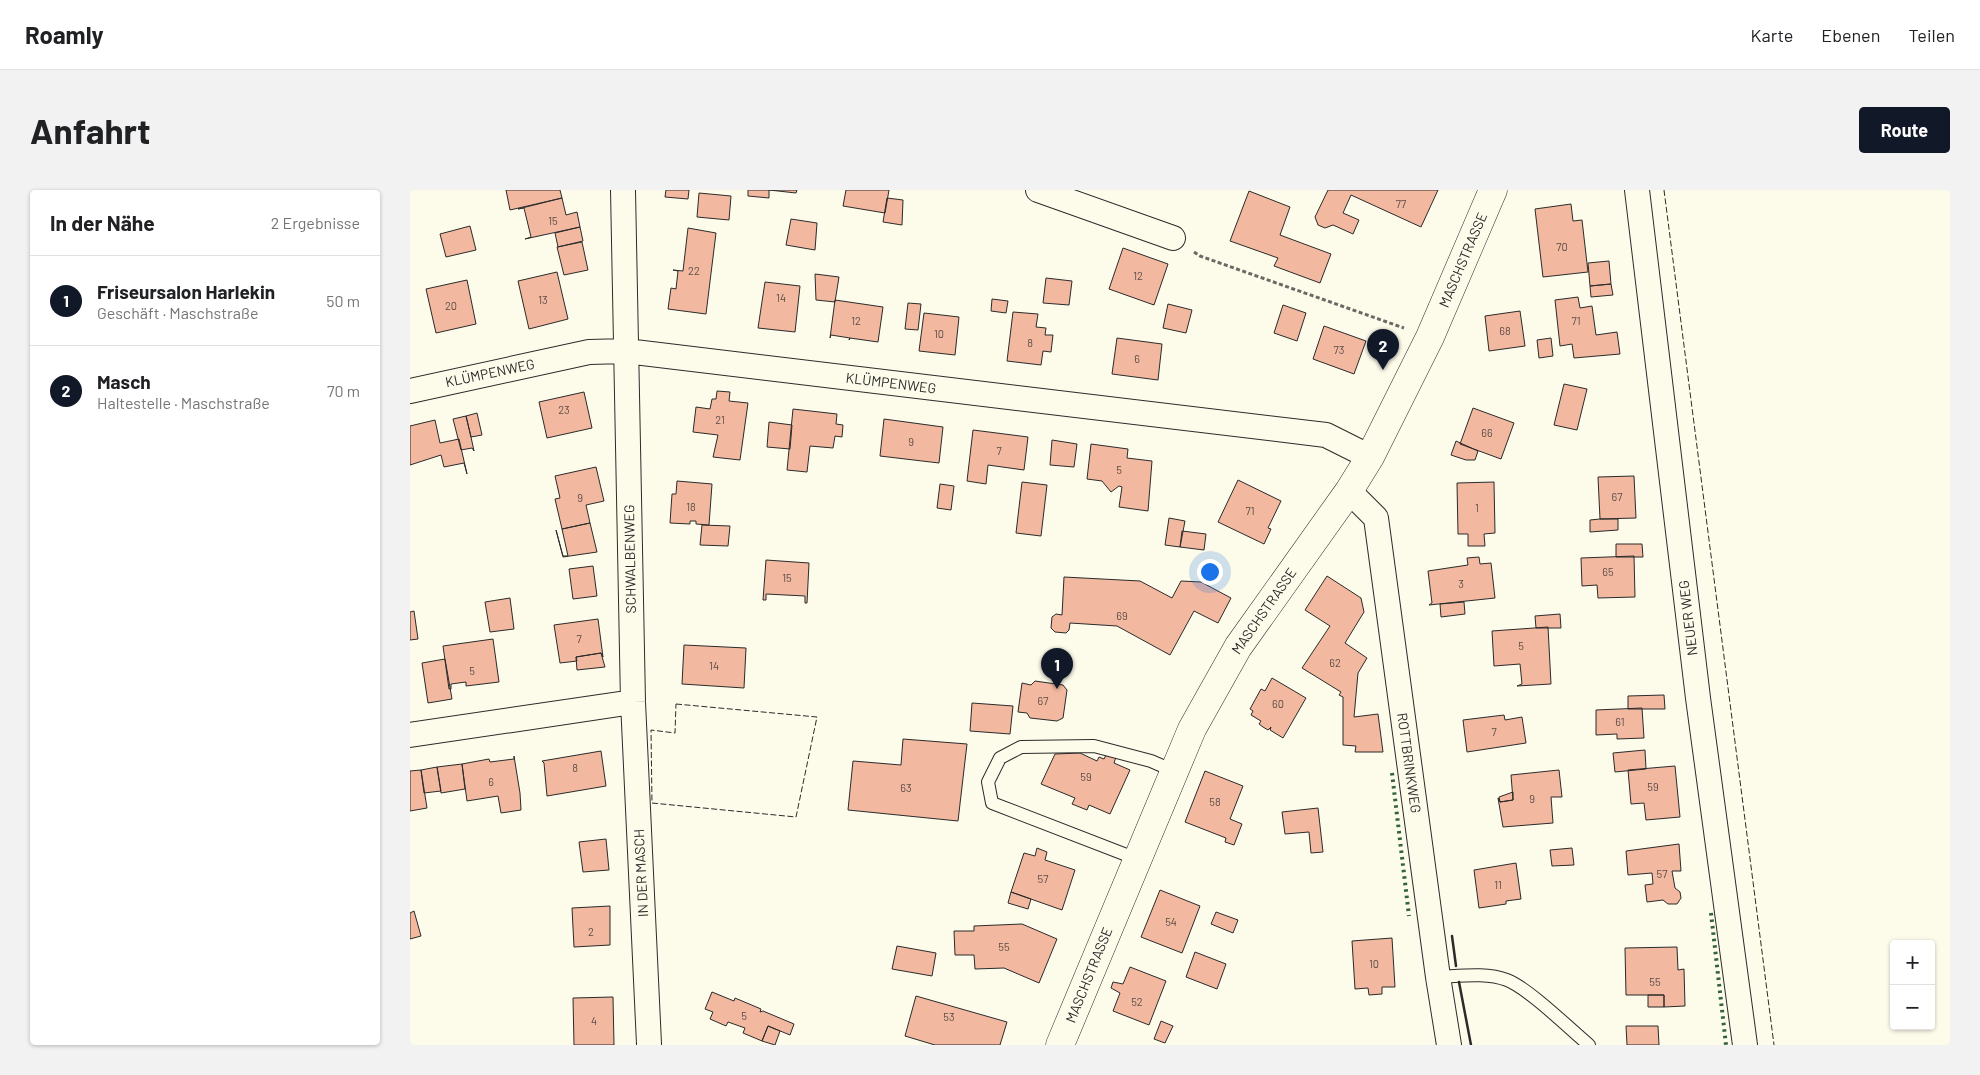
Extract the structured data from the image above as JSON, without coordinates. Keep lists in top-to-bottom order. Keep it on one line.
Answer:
{"streets":{"street":["MASCHSTRASSE","KLÜMPENWEG","SCHWALBENWEG","NEUER WEG","ROTTBRINKWEG","IN DER MASCH"]},"crossings":[["MASCHSTRASSE","KLÜMPENWEG"],["MASCHSTRASSE","ROTTBRINKWEG"],["KLÜMPENWEG","SCHWALBENWEG"],["SCHWALBENWEG","IN DER MASCH"]],"house_numbers":["77","15","70","22","12","14","13","20","12","71","68","10","8","73","6","23","21","66","9","7","5","67","9","18","1","71","65","15","3","69","7","5","62","14","5","67","60","61","7","8","59","6","59","63","9","58","57","57","11","54","2","55","10","55","52","5","53","4"],"page":{"header":"Roamly","nav":["Karte","Ebenen","Teilen"],"buttons":"Route","title":"Anfahrt","heading":["In der Nähe","2 Ergebnisse"],"list":[{"mark":"1","name":"Friseursalon Harlekin","note":"Geschäft · Maschstraße","value":"50 m"},{"mark":"2","name":"Masch","note":"Haltestelle · Maschstraße","value":"70 m"}],"pins":["2","1"],"map_buttons":["+","−"]}}
